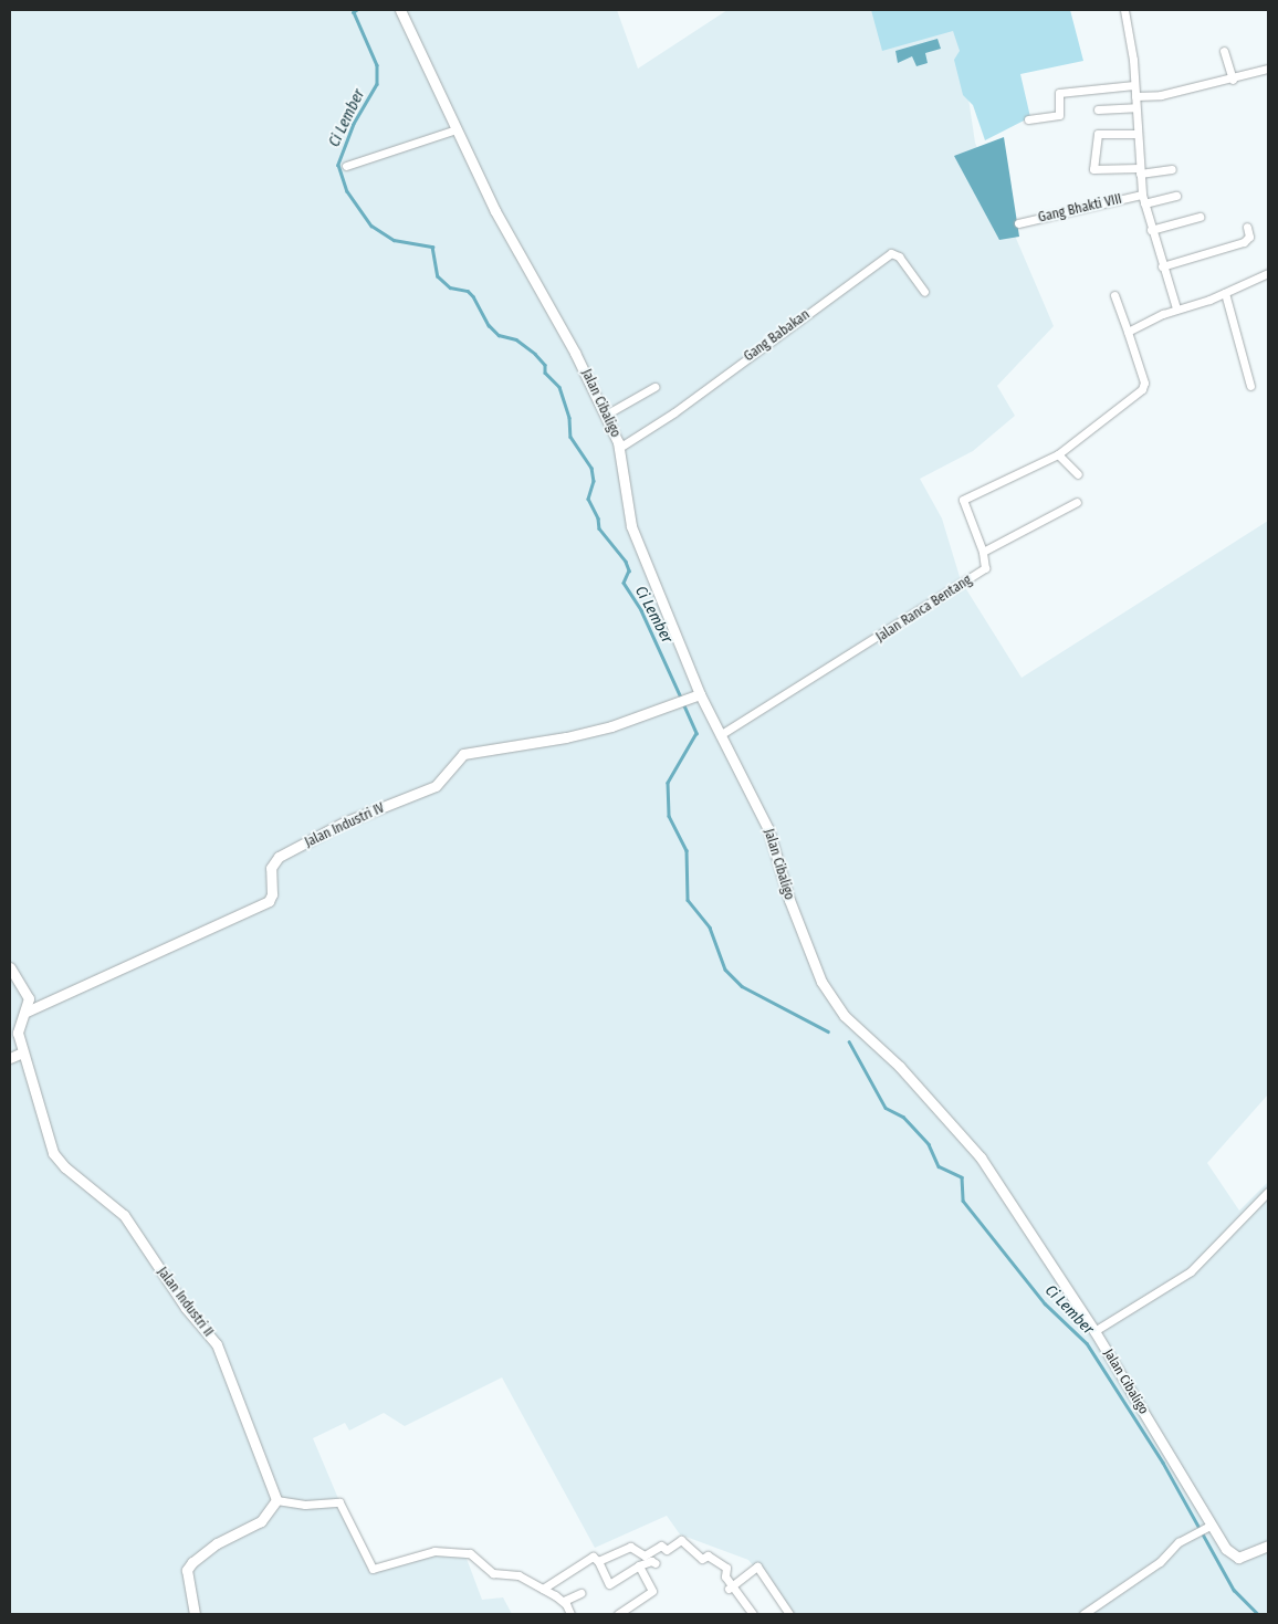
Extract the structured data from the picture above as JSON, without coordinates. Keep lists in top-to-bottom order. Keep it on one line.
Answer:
{"streets":{"main road":["Jalan Cibaligo","Jalan Industri IV","Jalan Industri II"],"street":["Gang Bhakti VIII","Gang Babakan","Jalan Ranca Bentang"]},"crossings":[["Gang Babakan","Jalan Cibaligo"],["Jalan Cibaligo","Jalan Ranca Bentang"],["Jalan Cibaligo","Jalan Industri IV"],["Jalan Industri IV","Jalan Industri II"]],"water":["Ci Lember"]}
